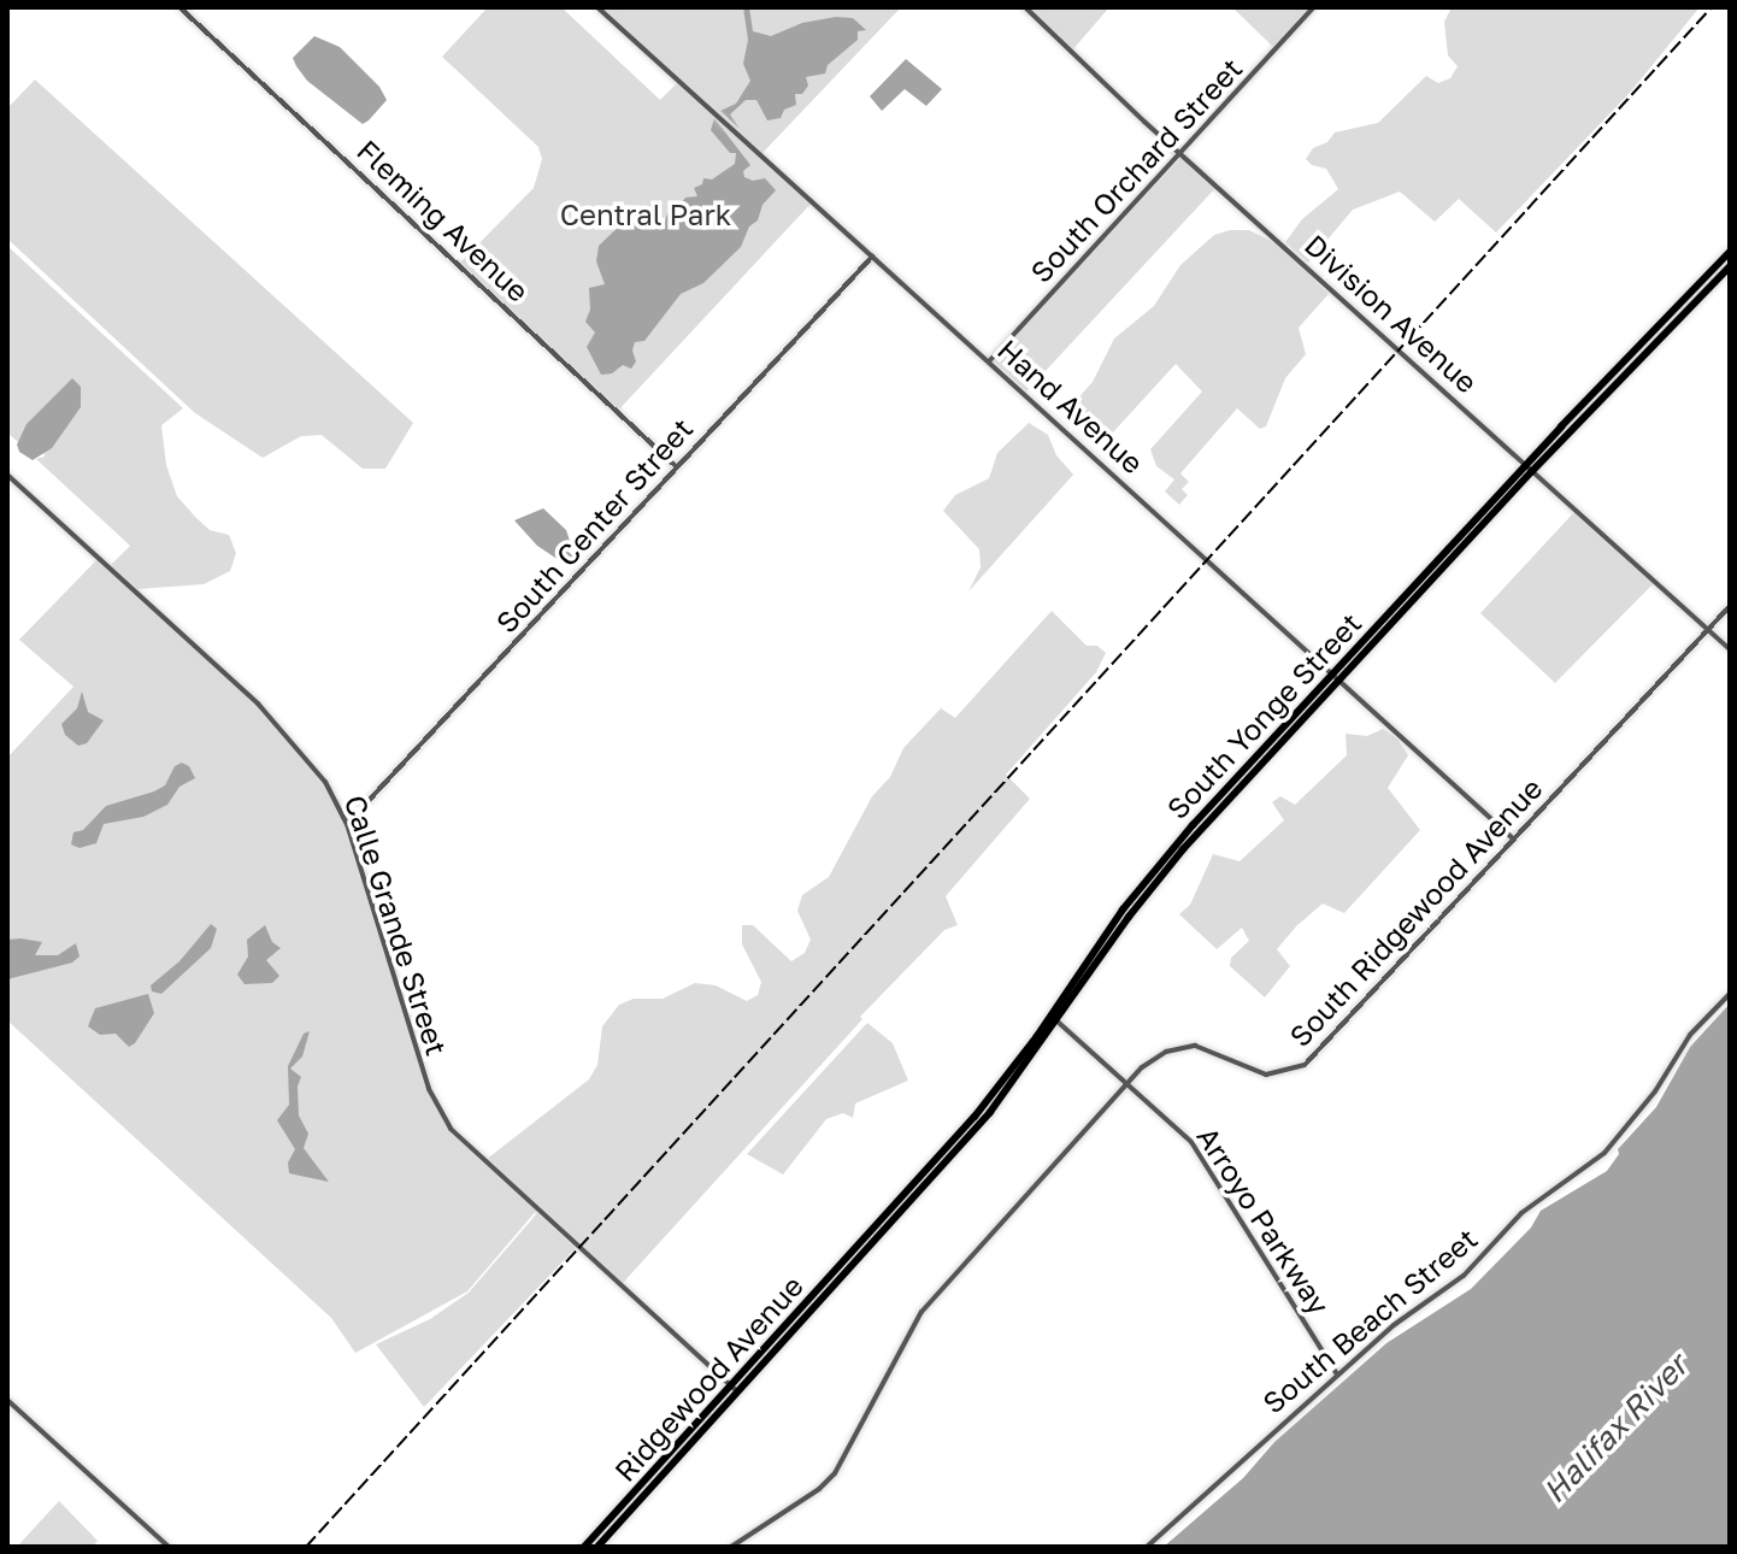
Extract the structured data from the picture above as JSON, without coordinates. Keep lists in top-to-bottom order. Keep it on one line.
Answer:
{"streets":{"main road":["South Yonge Street","Ridgewood Avenue"],"street":["South Orchard Street","Fleming Avenue","Division Avenue","Hand Avenue","South Center Street","South Ridgewood Avenue","Calle Grande Street","Arroyo Parkway","South Beach Street"]},"crossings":[["South Orchard Street","Division Avenue"],["South Orchard Street","Hand Avenue"],["Fleming Avenue","South Center Street"],["Division Avenue","South Yonge Street"],["Division Avenue","South Ridgewood Avenue"],["Hand Avenue","South Center Street"],["Hand Avenue","South Yonge Street"],["Hand Avenue","South Ridgewood Avenue"],["South Center Street","Calle Grande Street"],["South Yonge Street","Arroyo Parkway"],["South Yonge Street","Ridgewood Avenue"],["South Ridgewood Avenue","Arroyo Parkway"],["Calle Grande Street","Ridgewood Avenue"],["Arroyo Parkway","South Beach Street"]],"water":["Halifax River"],"parks":["Central Park"]}
